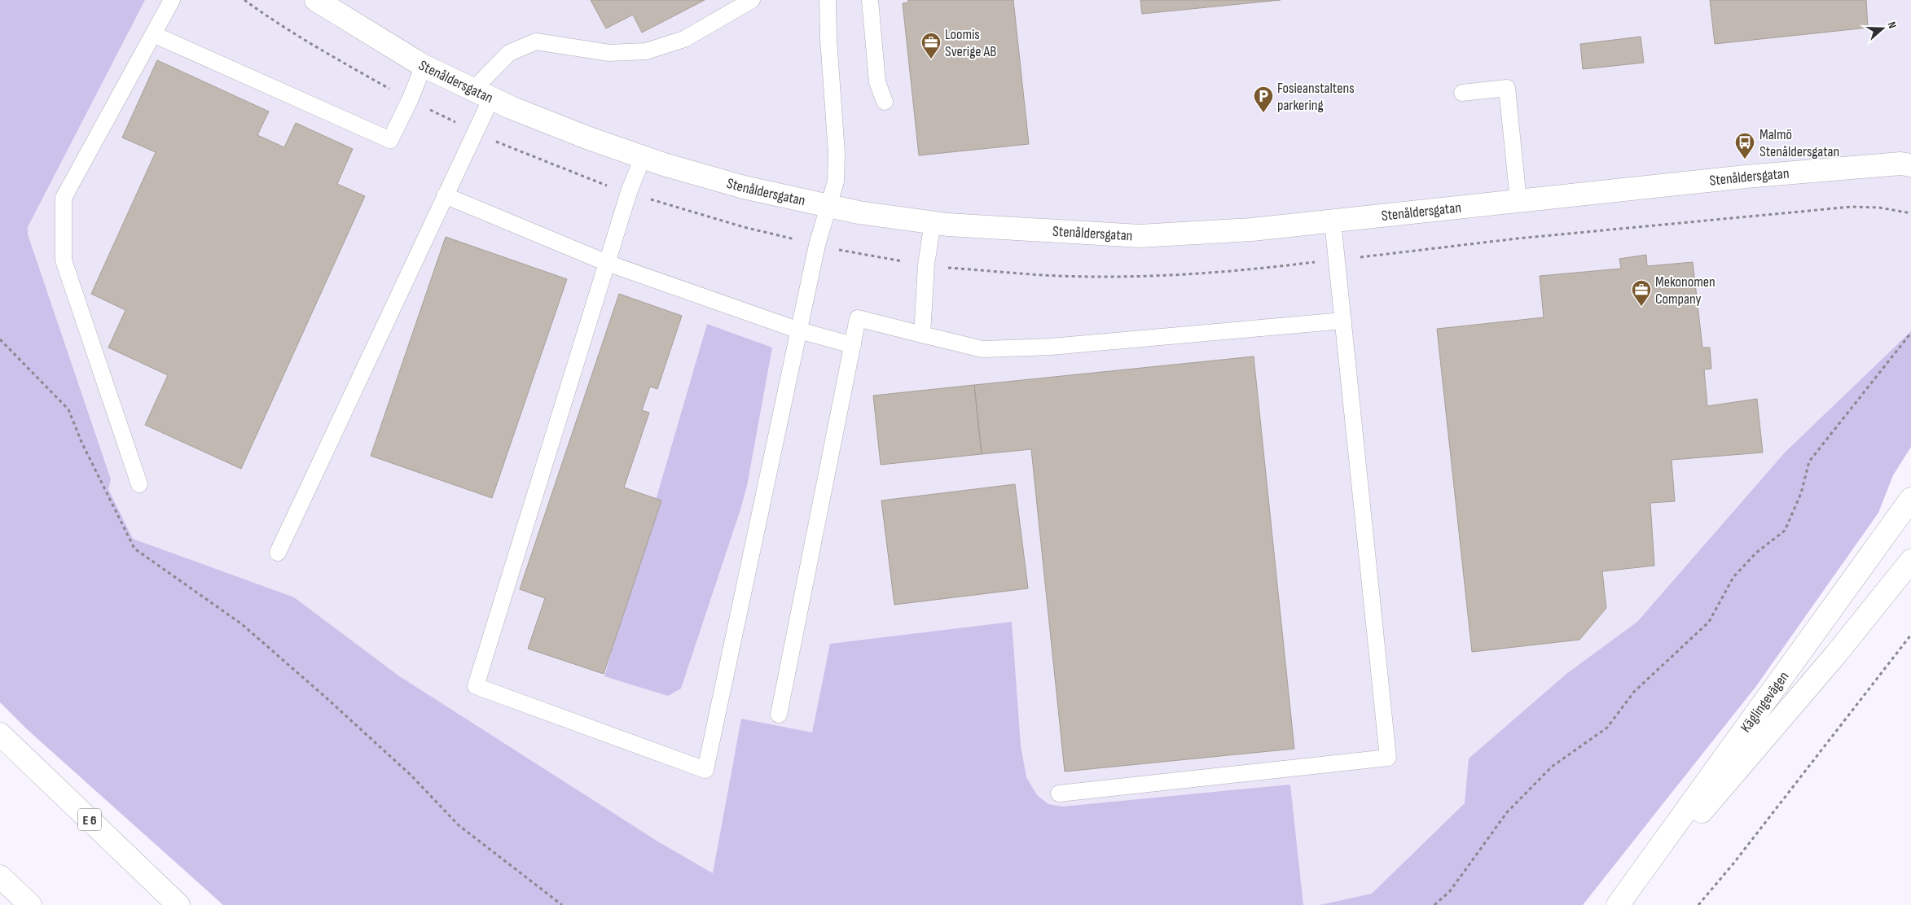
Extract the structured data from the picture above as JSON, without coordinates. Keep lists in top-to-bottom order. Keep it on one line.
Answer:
{"streets":{"main road":["Stenåldersgatan","Käglingevägen","E 6"]},"places":{"office":["Loomis Sverige AB","Mekonomen Company"],"parking":["Fosieanstaltens parkering"],"bus stop":["Malmö Stenåldersgatan"]},"north":"right"}
